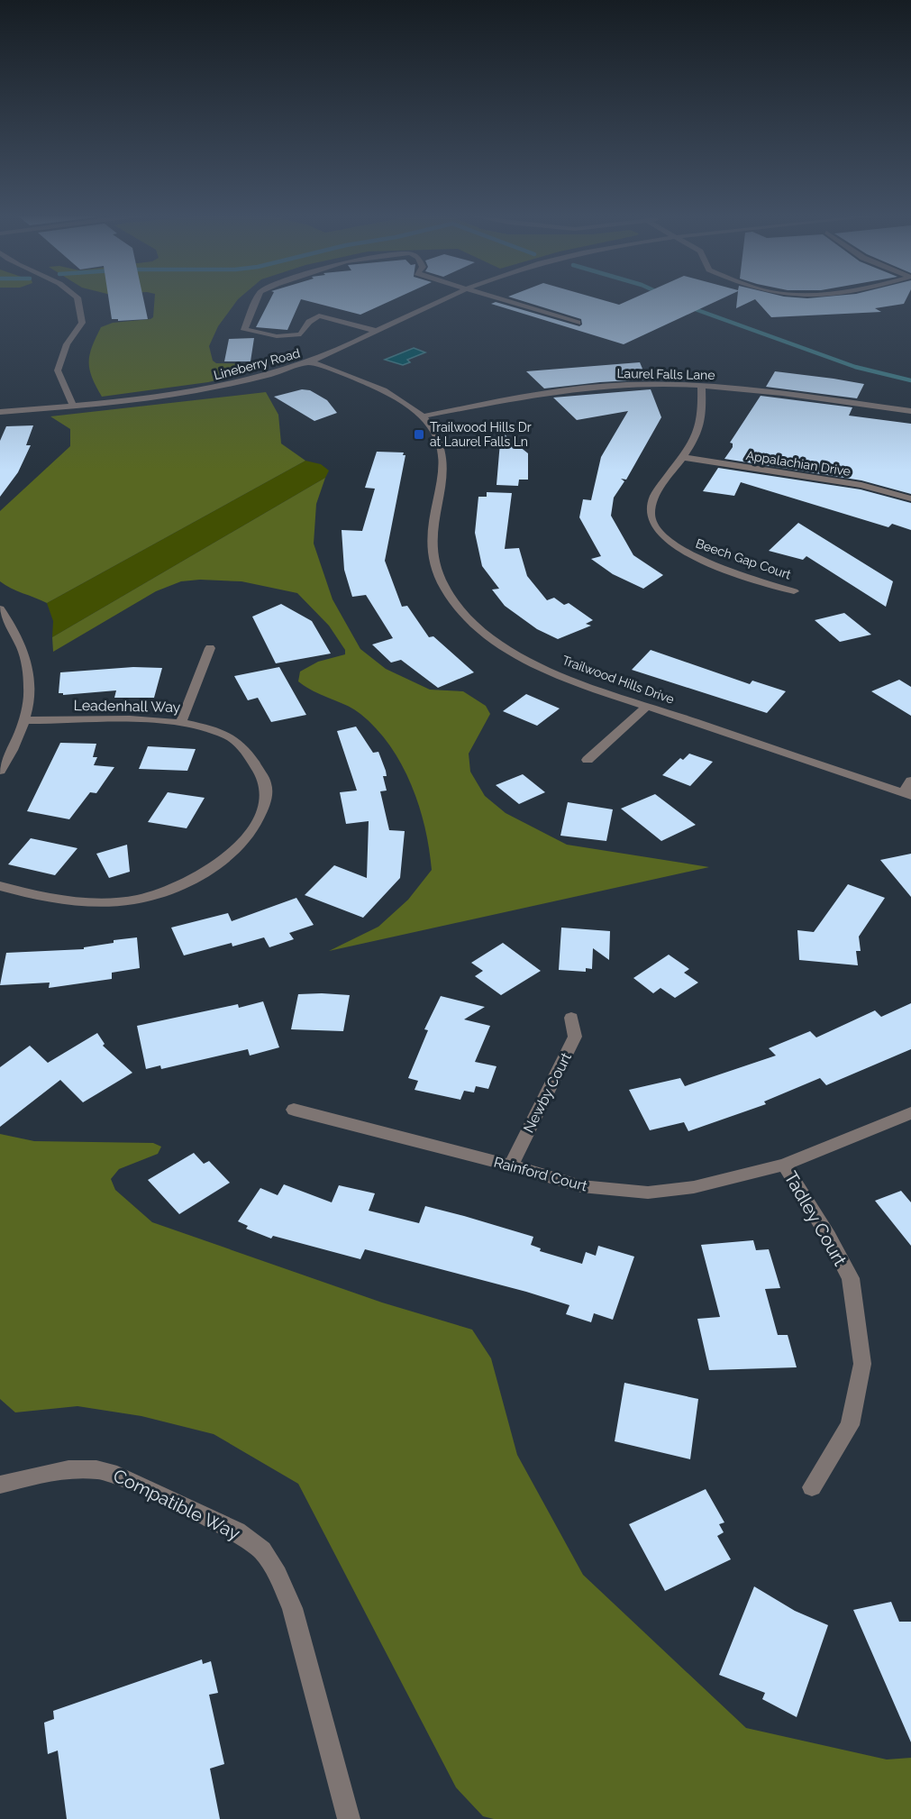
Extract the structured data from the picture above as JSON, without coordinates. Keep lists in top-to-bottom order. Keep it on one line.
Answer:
{"streets":{"street":["Lineberry Road","Laurel Falls Lane","Appalachian Drive","Beech Gap Court","Trailwood Hills Drive","Leadenhall Way","Newby Court","Rainford Court","Tadley Court","Compatible Way"]},"crossings":[["Lineberry Road","Trailwood Hills Drive"],["Laurel Falls Lane","Beech Gap Court"],["Laurel Falls Lane","Trailwood Hills Drive"],["Appalachian Drive","Beech Gap Court"],["Newby Court","Rainford Court"],["Rainford Court","Tadley Court"]],"places":{"transit":["Trailwood Hills Dr at Laurel Falls Ln"]}}
